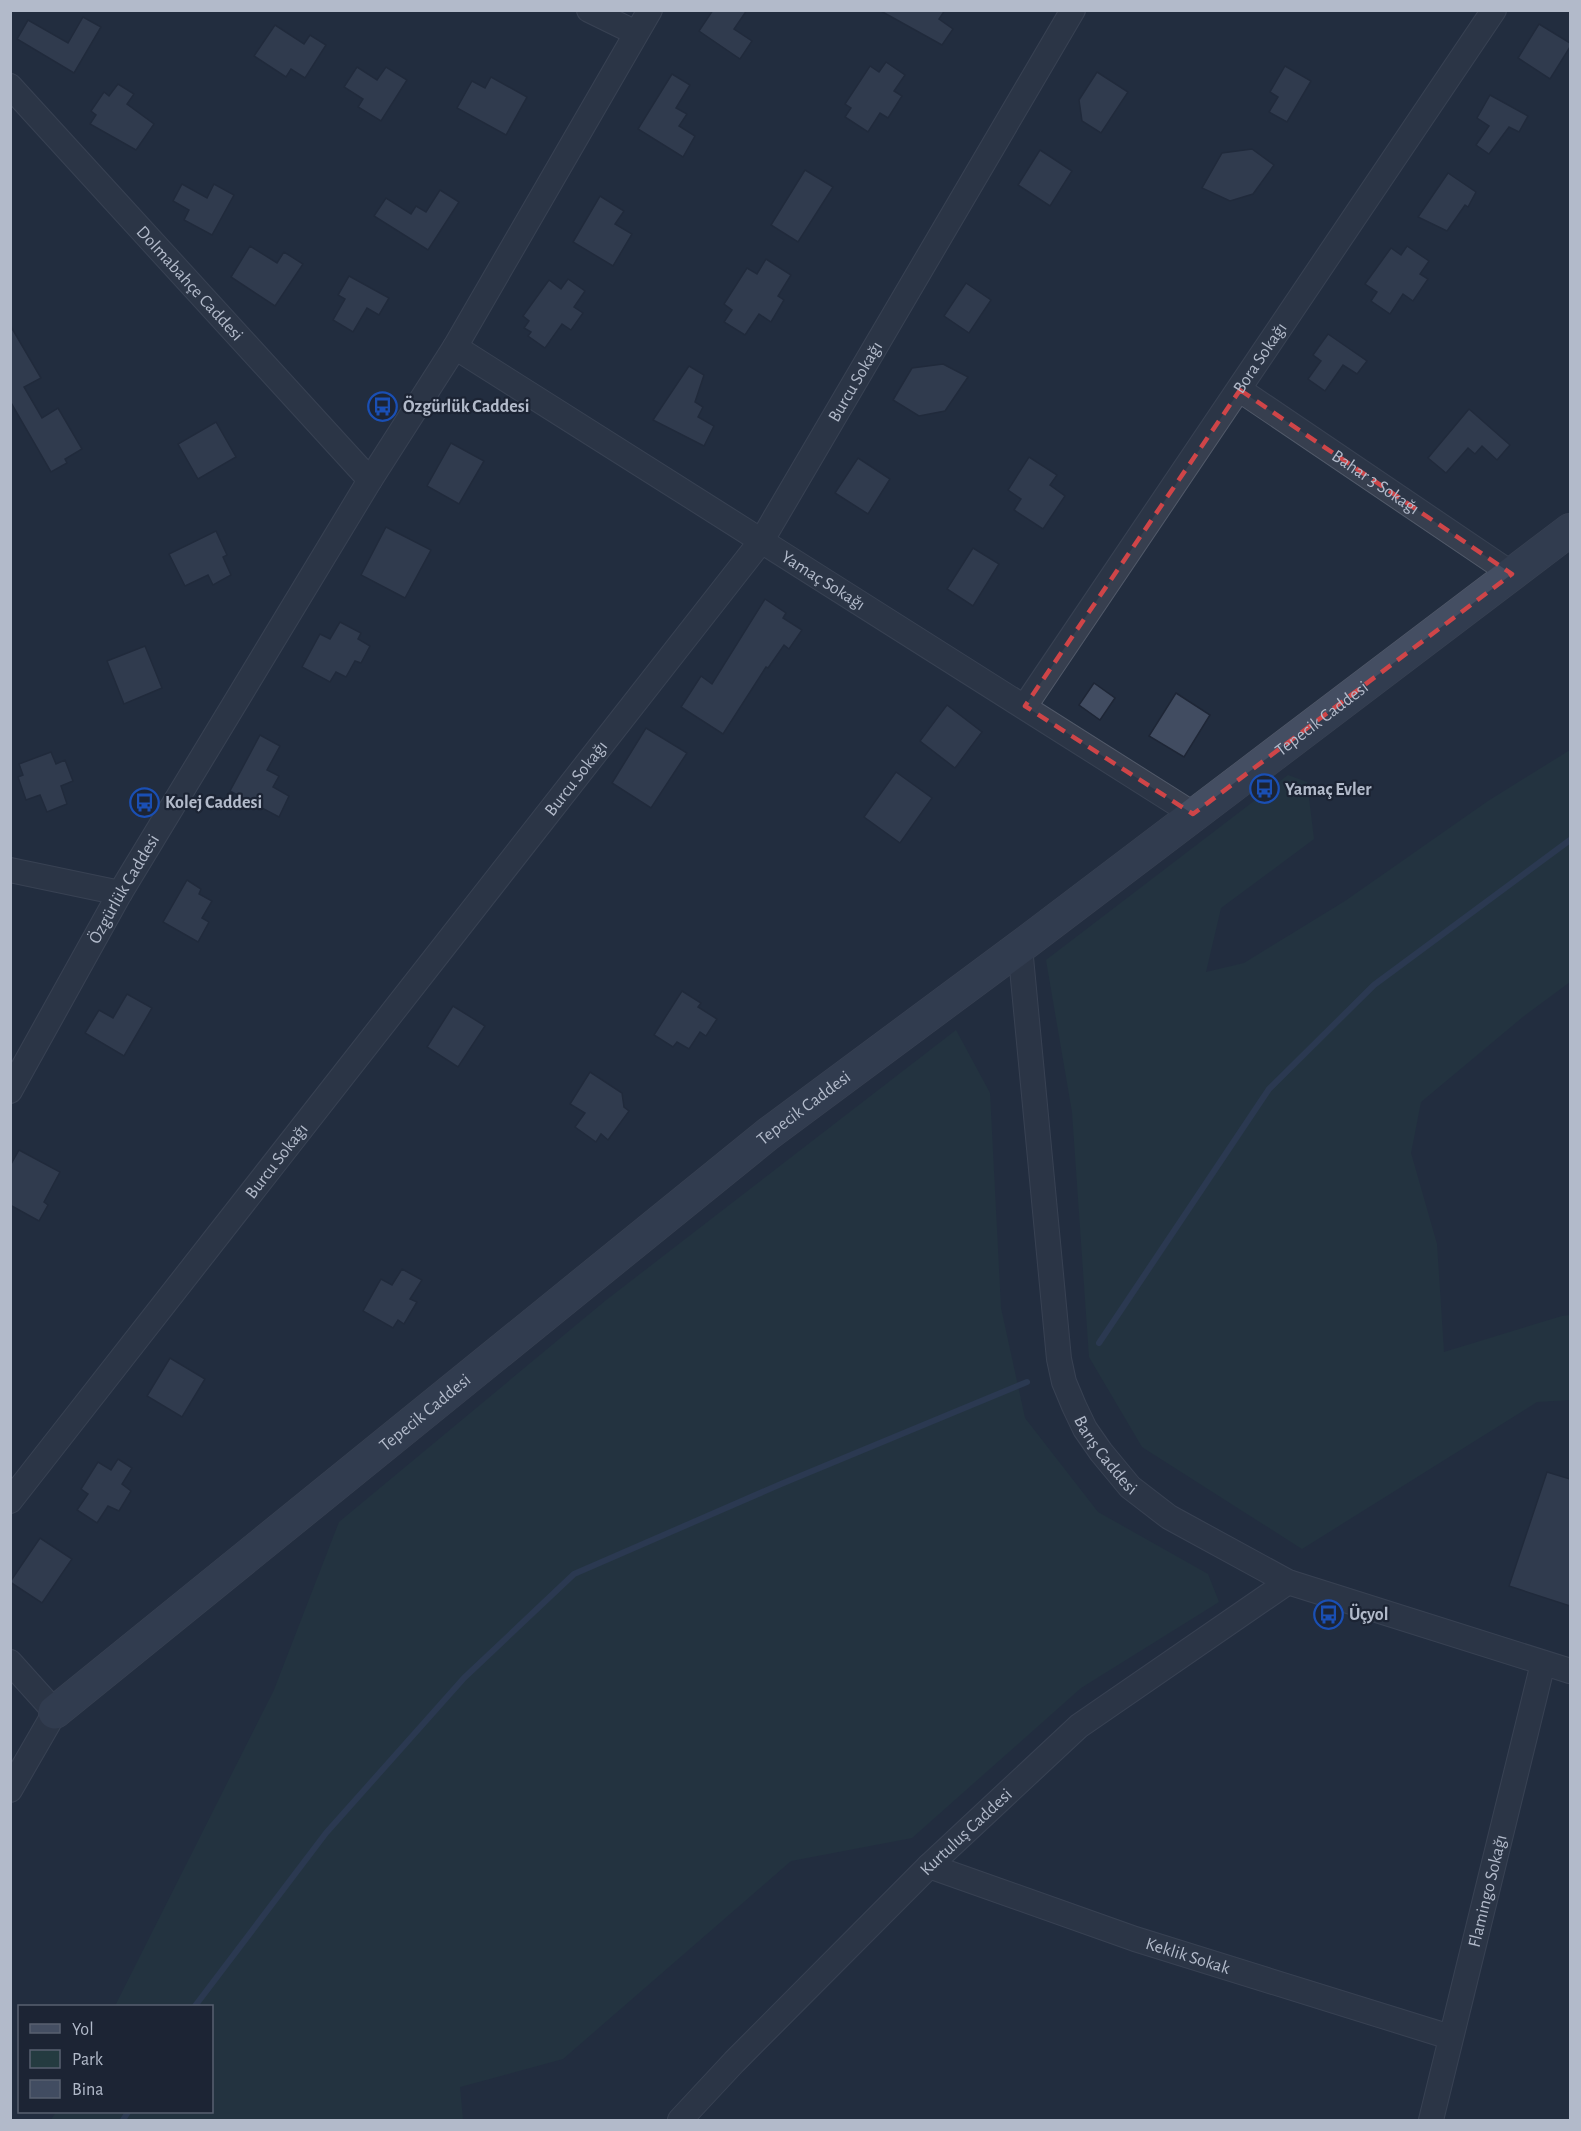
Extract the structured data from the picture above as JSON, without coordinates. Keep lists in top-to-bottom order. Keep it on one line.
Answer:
{"streets":{"street":["Dolmabahçe Caddesi","Bora Sokağı","Burcu Sokağı","Bahar 3 Sokağı","Yamaç Sokağı","Tepecik Caddesi","Özgürlük Caddesi","Barış Caddesi","Kurtuluş Caddesi","Flamingo Sokağı","Keklik Sokak"]},"crossings":[["Dolmabahçe Caddesi","Özgürlük Caddesi"],["Bora Sokağı","Bahar 3 Sokağı"],["Bora Sokağı","Yamaç Sokağı"],["Burcu Sokağı","Yamaç Sokağı"],["Bahar 3 Sokağı","Tepecik Caddesi"],["Yamaç Sokağı","Tepecik Caddesi"],["Yamaç Sokağı","Özgürlük Caddesi"],["Tepecik Caddesi","Barış Caddesi"],["Barış Caddesi","Kurtuluş Caddesi"],["Barış Caddesi","Flamingo Sokağı"],["Kurtuluş Caddesi","Keklik Sokak"],["Flamingo Sokağı","Keklik Sokak"]],"places":{"bus stop":["Özgürlük Caddesi","Yamaç Evler","Kolej Caddesi","Üçyol"]},"legend":["Yol","Park","Bina"]}
